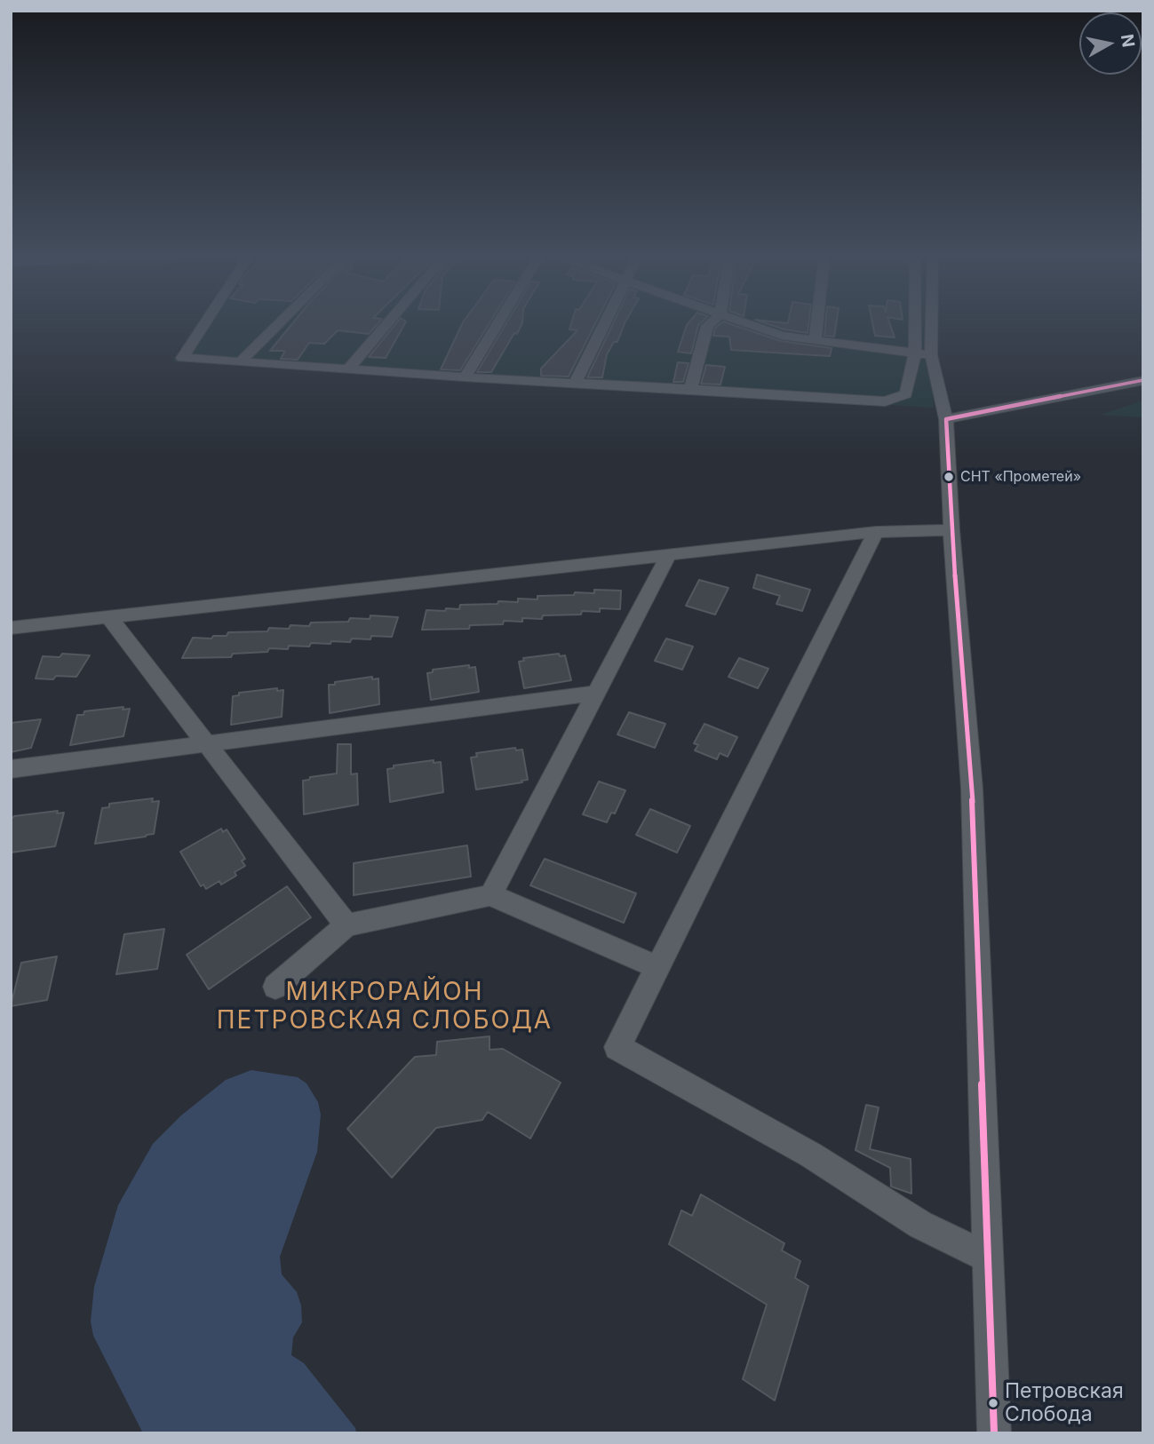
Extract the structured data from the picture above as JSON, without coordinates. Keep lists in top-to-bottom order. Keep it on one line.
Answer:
{"districts":["МИКРОРАЙОН ПЕТРОВСКАЯ СЛОБОДА"],"places":["СНТ «Прометей»","Петровская Слобода"],"north":"right"}
